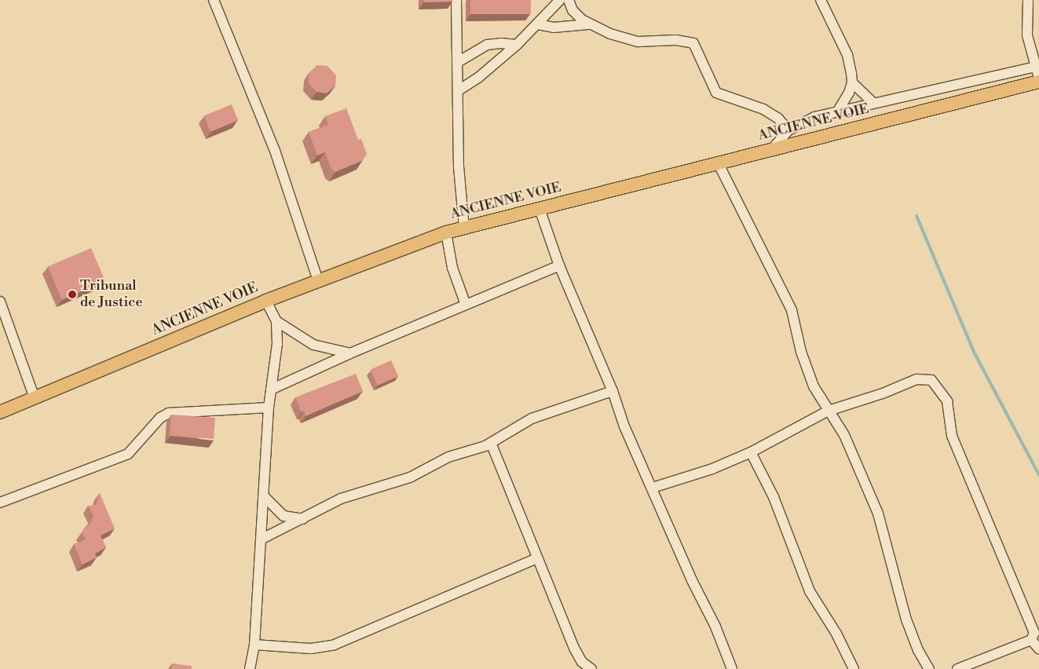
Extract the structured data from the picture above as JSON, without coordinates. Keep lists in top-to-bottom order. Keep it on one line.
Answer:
{"streets":{"main road":["ANCIENNE VOIE"]},"places":["Tribunal de Justice"]}
